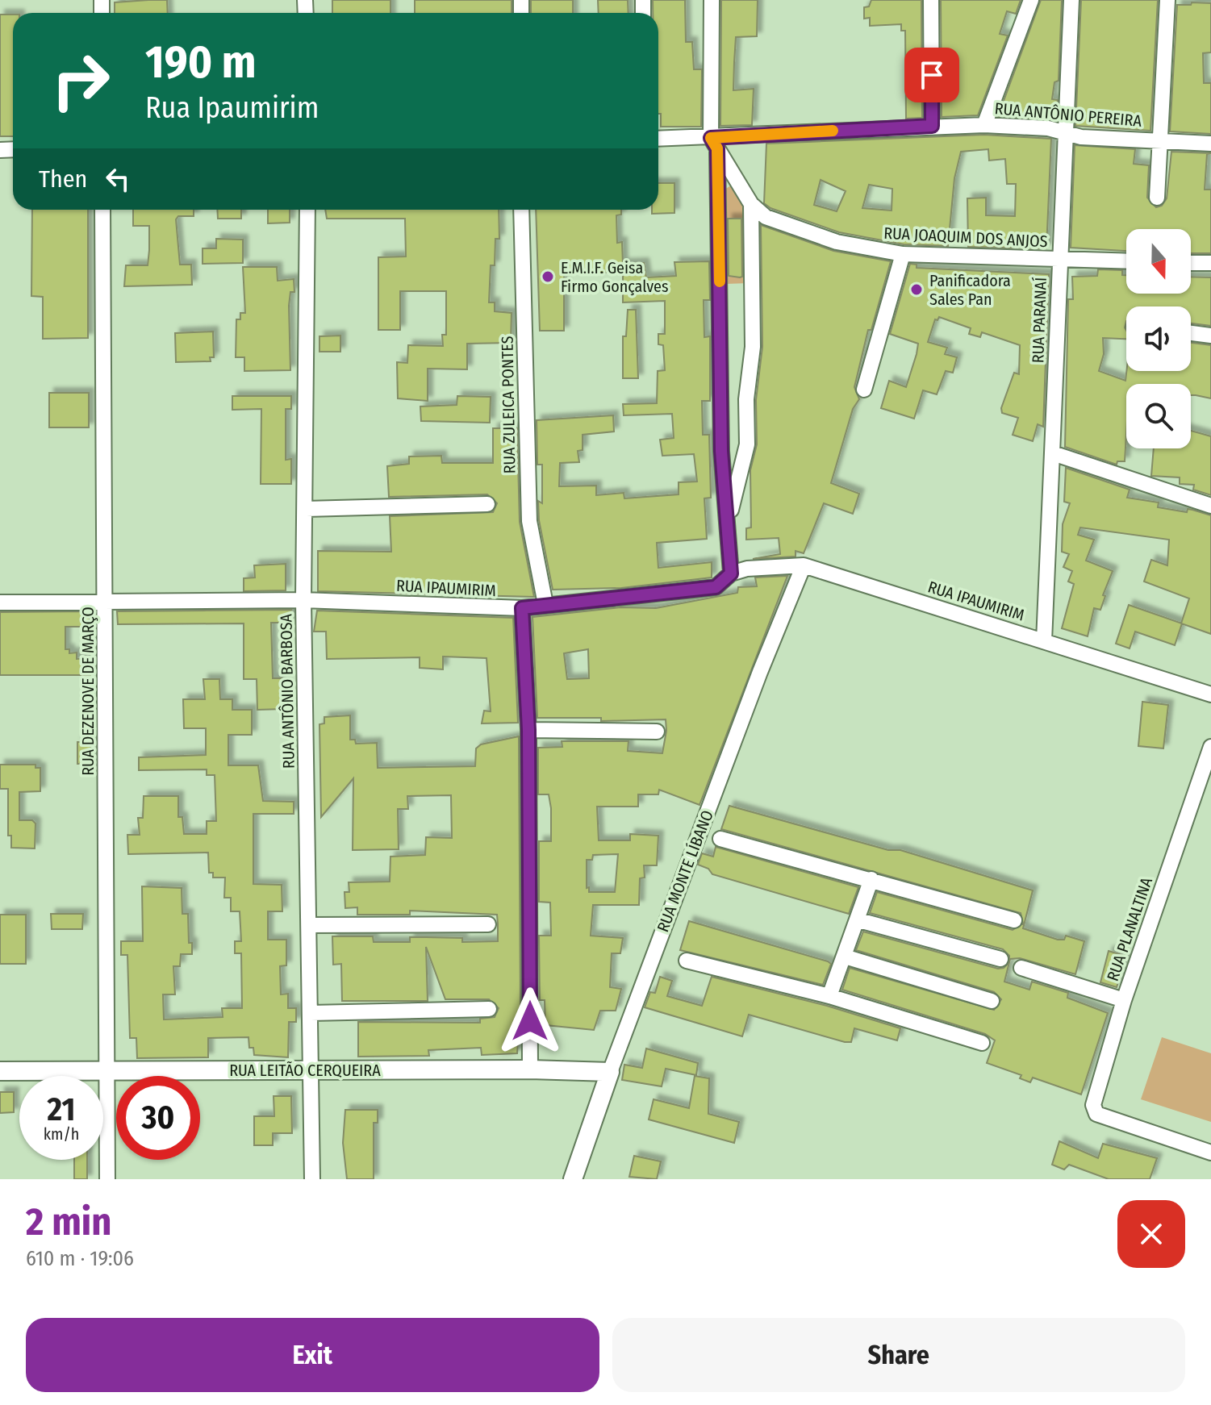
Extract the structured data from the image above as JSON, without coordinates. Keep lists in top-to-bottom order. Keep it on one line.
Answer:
{"streets":{"street":["RUA ANTÔNIO PEREIRA","RUA JOAQUIM DOS ANJOS","RUA PARANAÍ","RUA ZULEICA PONTES","RUA IPAUMIRIM","RUA DEZENOVE DE MARÇO","RUA ANTÔNIO BARBOSA","RUA MONTE LÍBANO","RUA PLANALTINA","RUA LEITÃO CERQUEIRA"]},"crossings":[["RUA ANTÔNIO PEREIRA","RUA JOAQUIM DOS ANJOS"],["RUA ANTÔNIO PEREIRA","RUA PARANAÍ"],["RUA JOAQUIM DOS ANJOS","RUA PARANAÍ"],["RUA PARANAÍ","RUA IPAUMIRIM"],["RUA ZULEICA PONTES","RUA IPAUMIRIM"],["RUA IPAUMIRIM","RUA DEZENOVE DE MARÇO"],["RUA IPAUMIRIM","RUA ANTÔNIO BARBOSA"],["RUA IPAUMIRIM","RUA MONTE LÍBANO"],["RUA DEZENOVE DE MARÇO","RUA LEITÃO CERQUEIRA"],["RUA ANTÔNIO BARBOSA","RUA LEITÃO CERQUEIRA"],["RUA MONTE LÍBANO","RUA LEITÃO CERQUEIRA"]],"places":["E.M.I.F. Geisa Firmo Gonçalves","Panificadora Sales Pan"],"north":"bottom","page":{"turn":["190 m","Rua Ipaumirim"],"then":"Then","speed":"21 km/h","limit":"30","heading":["2 min","610 m · 19:06"],"buttons":["Exit","Share"]}}
